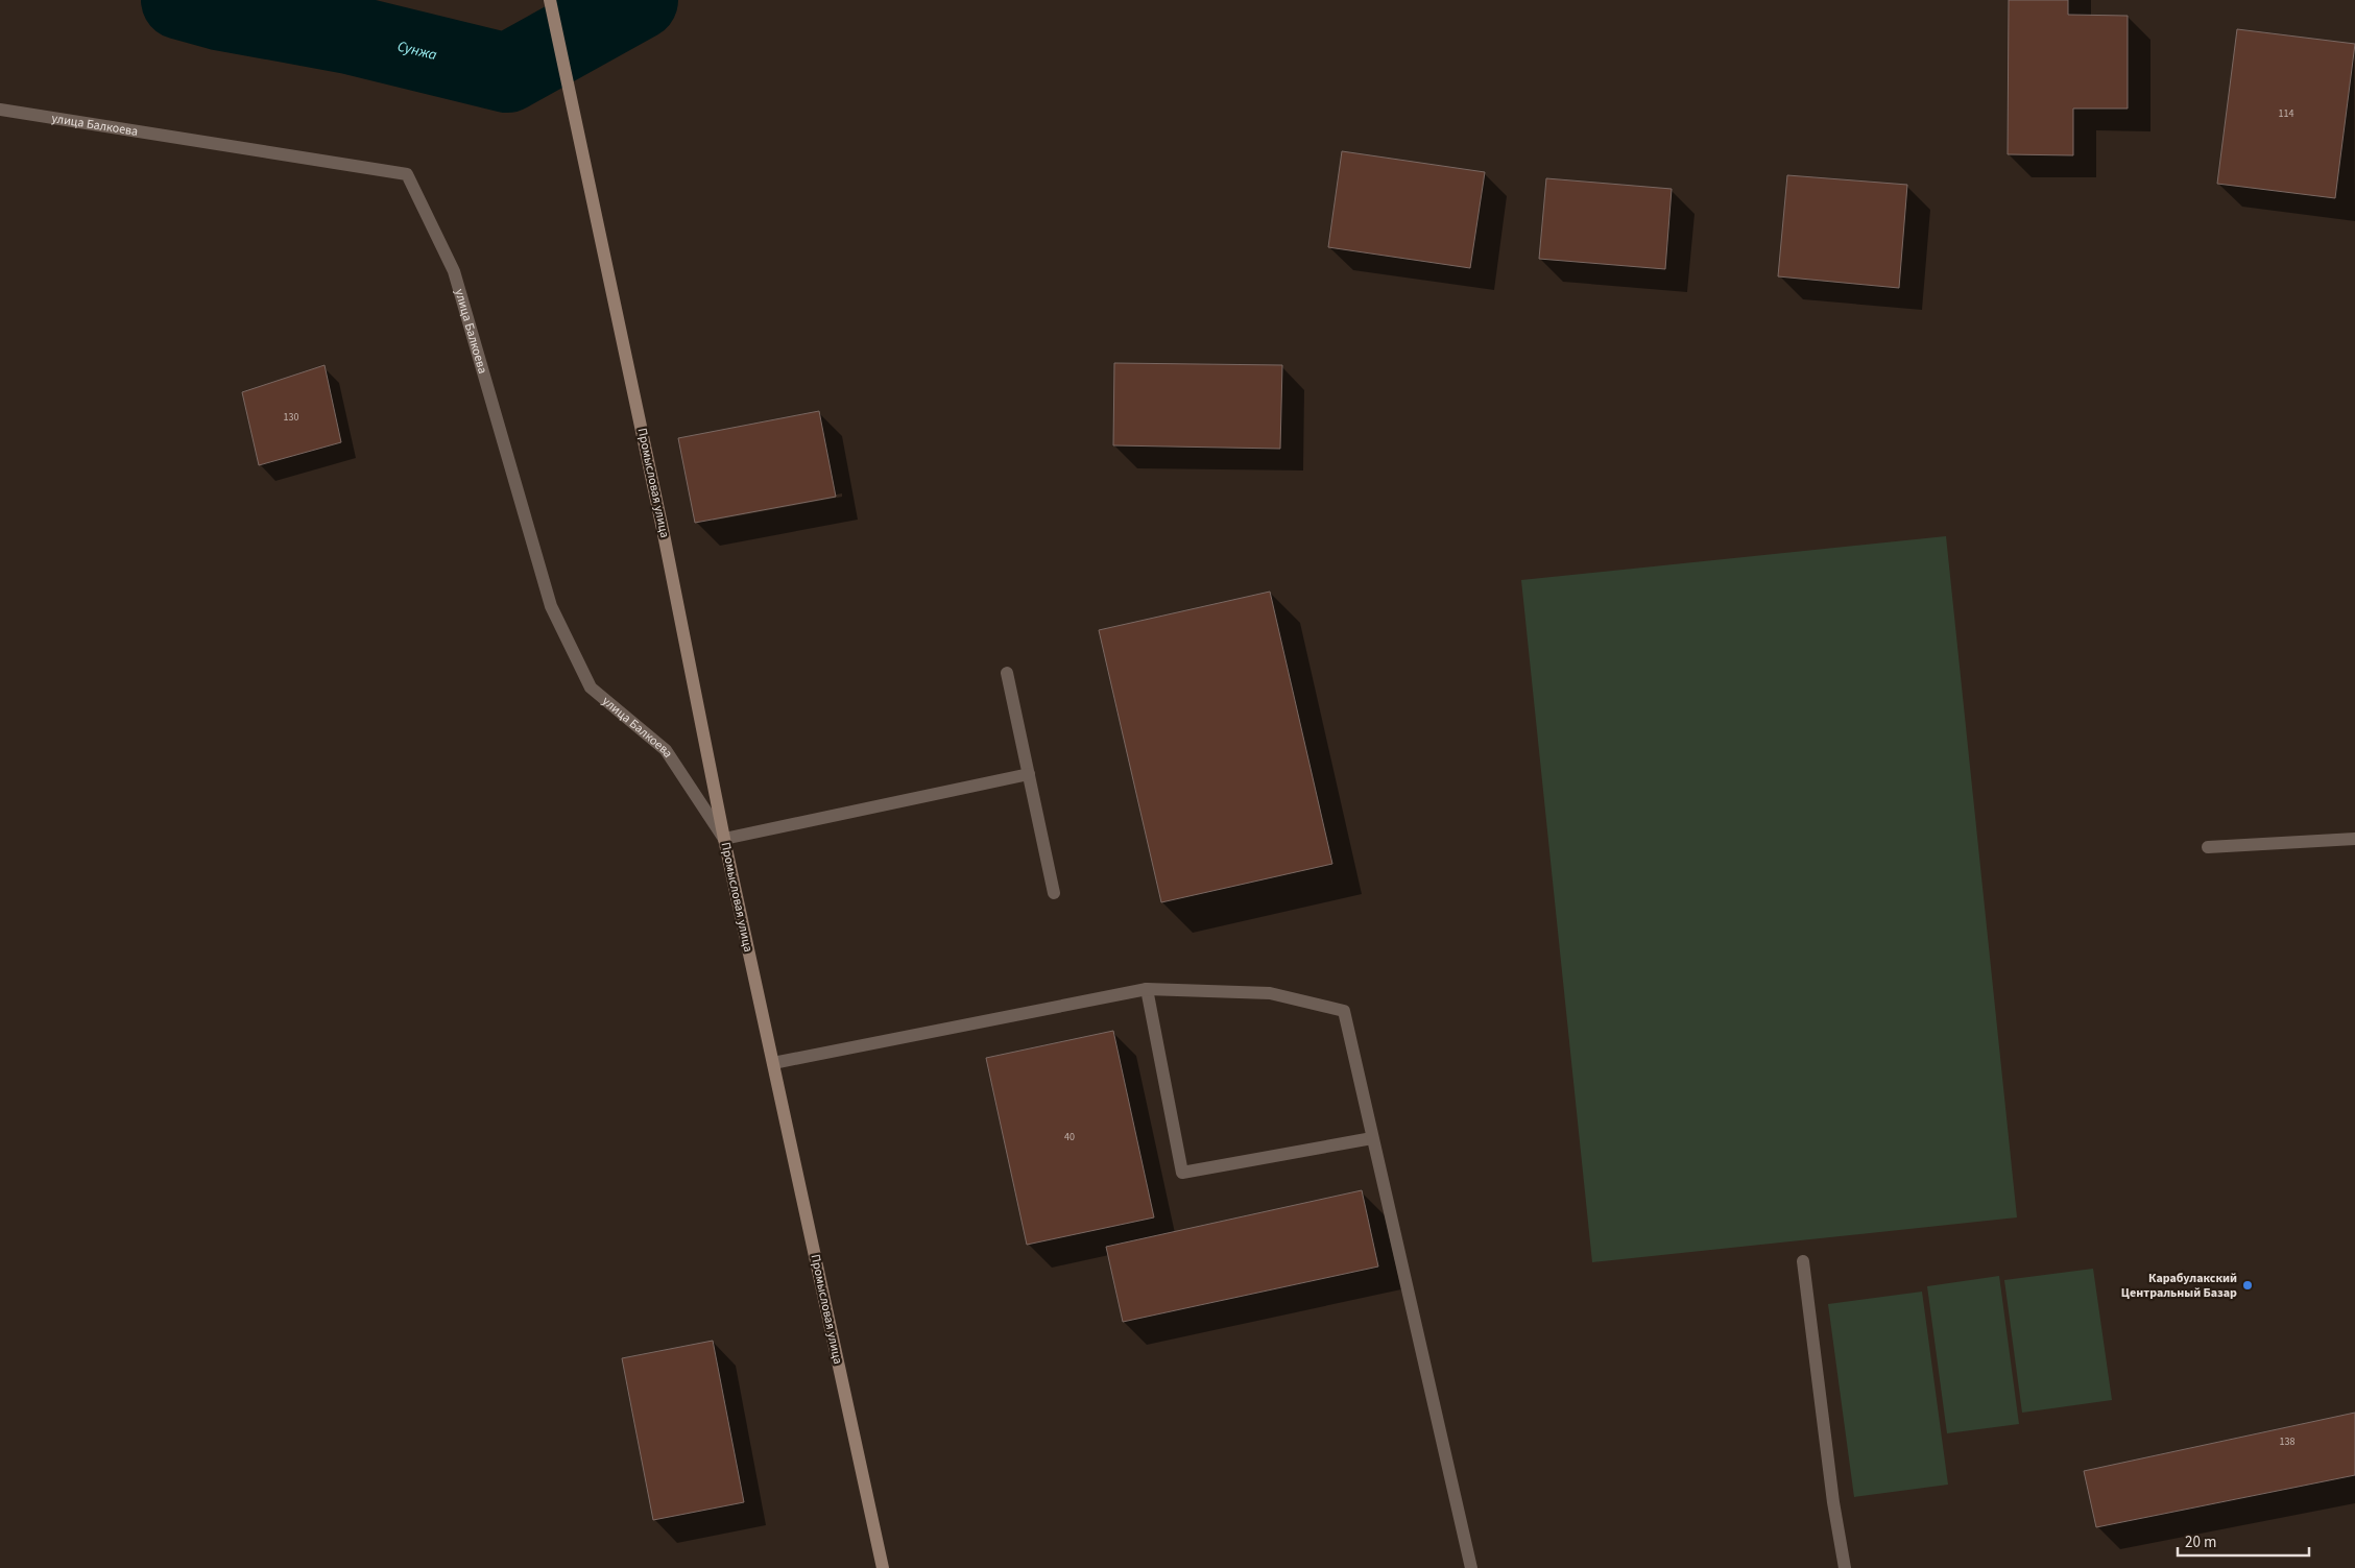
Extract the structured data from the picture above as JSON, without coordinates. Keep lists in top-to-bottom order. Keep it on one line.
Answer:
{"streets":{"main road":["Промысловая улица"],"street":["улица Балкоева"]},"crossings":[["улица Балкоева","Промысловая улица"]],"water":["Сунжа"],"places":["Карабулакский Центральный Базар"],"house_numbers":["114","130","40","138"],"scale_bar":"20 m"}
